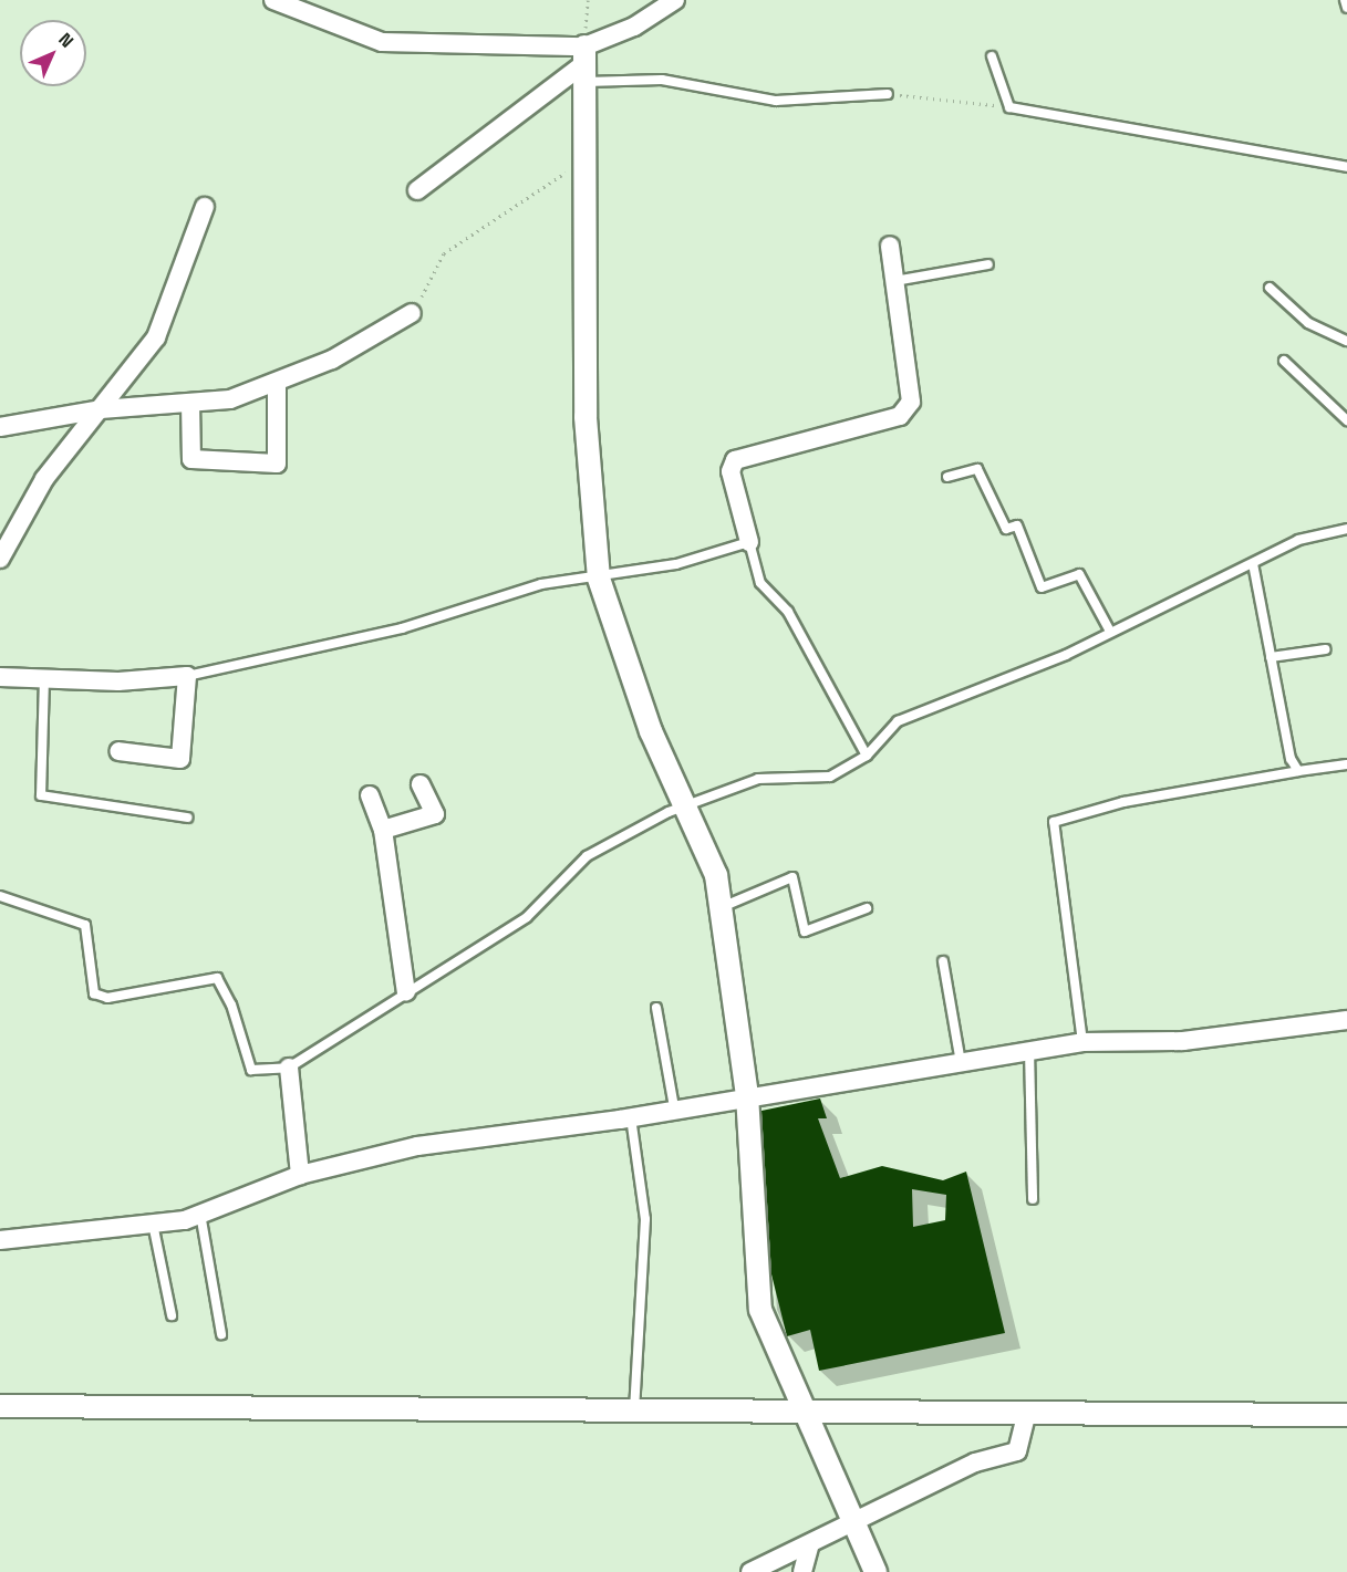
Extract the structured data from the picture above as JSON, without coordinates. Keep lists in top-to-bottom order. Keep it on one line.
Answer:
{"north":"top right"}
